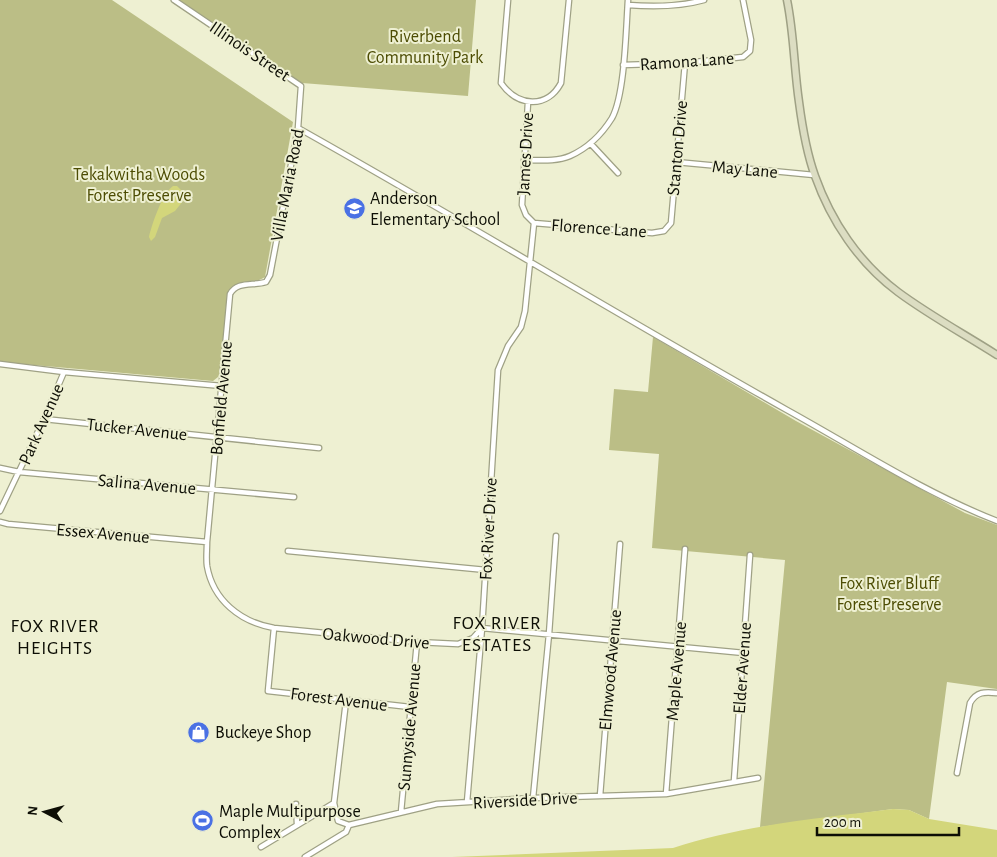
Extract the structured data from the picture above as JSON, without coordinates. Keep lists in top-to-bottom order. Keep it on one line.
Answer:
{"streets":{"street":["Illinois Street","Ramona Lane","Stanton Drive","James Drive","May Lane","Villa Maria Road","Florence Lane","Bonfield Avenue","Park Avenue","Tucker Avenue","Salina Avenue","Fox River Drive","Essex Avenue","Oakwood Drive","Elder Avenue","Elmwood Avenue","Maple Avenue","Forest Avenue","Sunnyside Avenue","Riverside Drive"]},"crossings":[["Illinois Street","Villa Maria Road"],["Ramona Lane","Stanton Drive"],["Stanton Drive","May Lane"],["Stanton Drive","Florence Lane"],["James Drive","Florence Lane"],["Villa Maria Road","Bonfield Avenue"],["Bonfield Avenue","Park Avenue"],["Bonfield Avenue","Tucker Avenue"],["Bonfield Avenue","Salina Avenue"],["Bonfield Avenue","Essex Avenue"],["Bonfield Avenue","Oakwood Drive"],["Park Avenue","Tucker Avenue"],["Park Avenue","Salina Avenue"],["Fox River Drive","Oakwood Drive"],["Fox River Drive","Riverside Drive"],["Essex Avenue","Oakwood Drive"],["Oakwood Drive","Forest Avenue"],["Oakwood Drive","Sunnyside Avenue"],["Elder Avenue","Riverside Drive"],["Elmwood Avenue","Riverside Drive"],["Maple Avenue","Riverside Drive"],["Forest Avenue","Sunnyside Avenue"],["Sunnyside Avenue","Riverside Drive"]],"districts":["FOX RIVER ESTATES","FOX RIVER HEIGHTS"],"parks":["Riverbend Community Park","Tekakwitha Woods Forest Preserve","Fox River Bluff Forest Preserve"],"places":{"school or university":["Anderson Elementary School"],"shop":["Buckeye Shop"],"sports":["Maple Multipurpose Complex"]},"scale_bar":"200 m","north":"left"}
